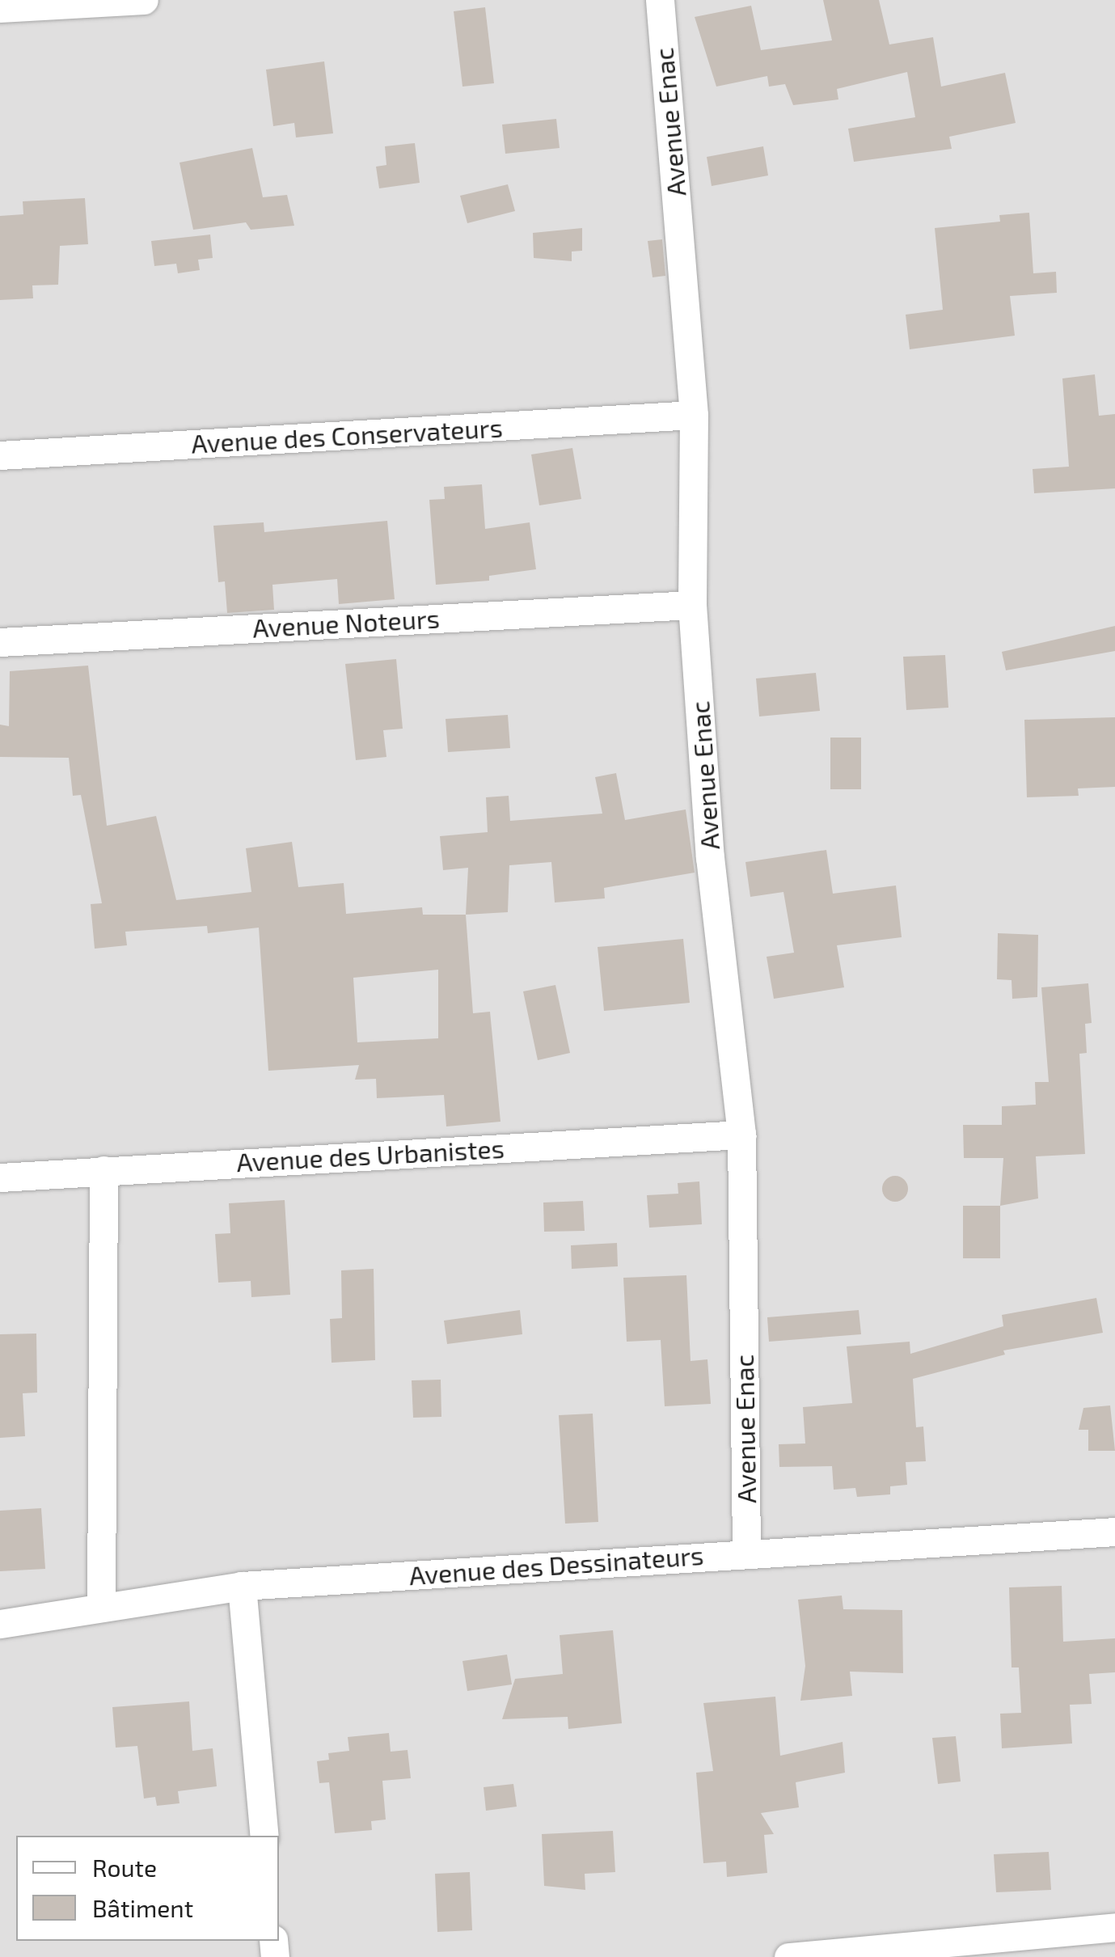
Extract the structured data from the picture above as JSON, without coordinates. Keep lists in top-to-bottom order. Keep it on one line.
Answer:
{"streets":{"street":["Avenue Enac","Avenue des Conservateurs","Avenue Noteurs","Avenue des Urbanistes","Avenue des Dessinateurs"]},"crossings":[["Avenue Enac","Avenue des Conservateurs"],["Avenue Enac","Avenue Noteurs"],["Avenue Enac","Avenue des Urbanistes"],["Avenue Enac","Avenue des Dessinateurs"]],"legend":["Route","Bâtiment"]}
